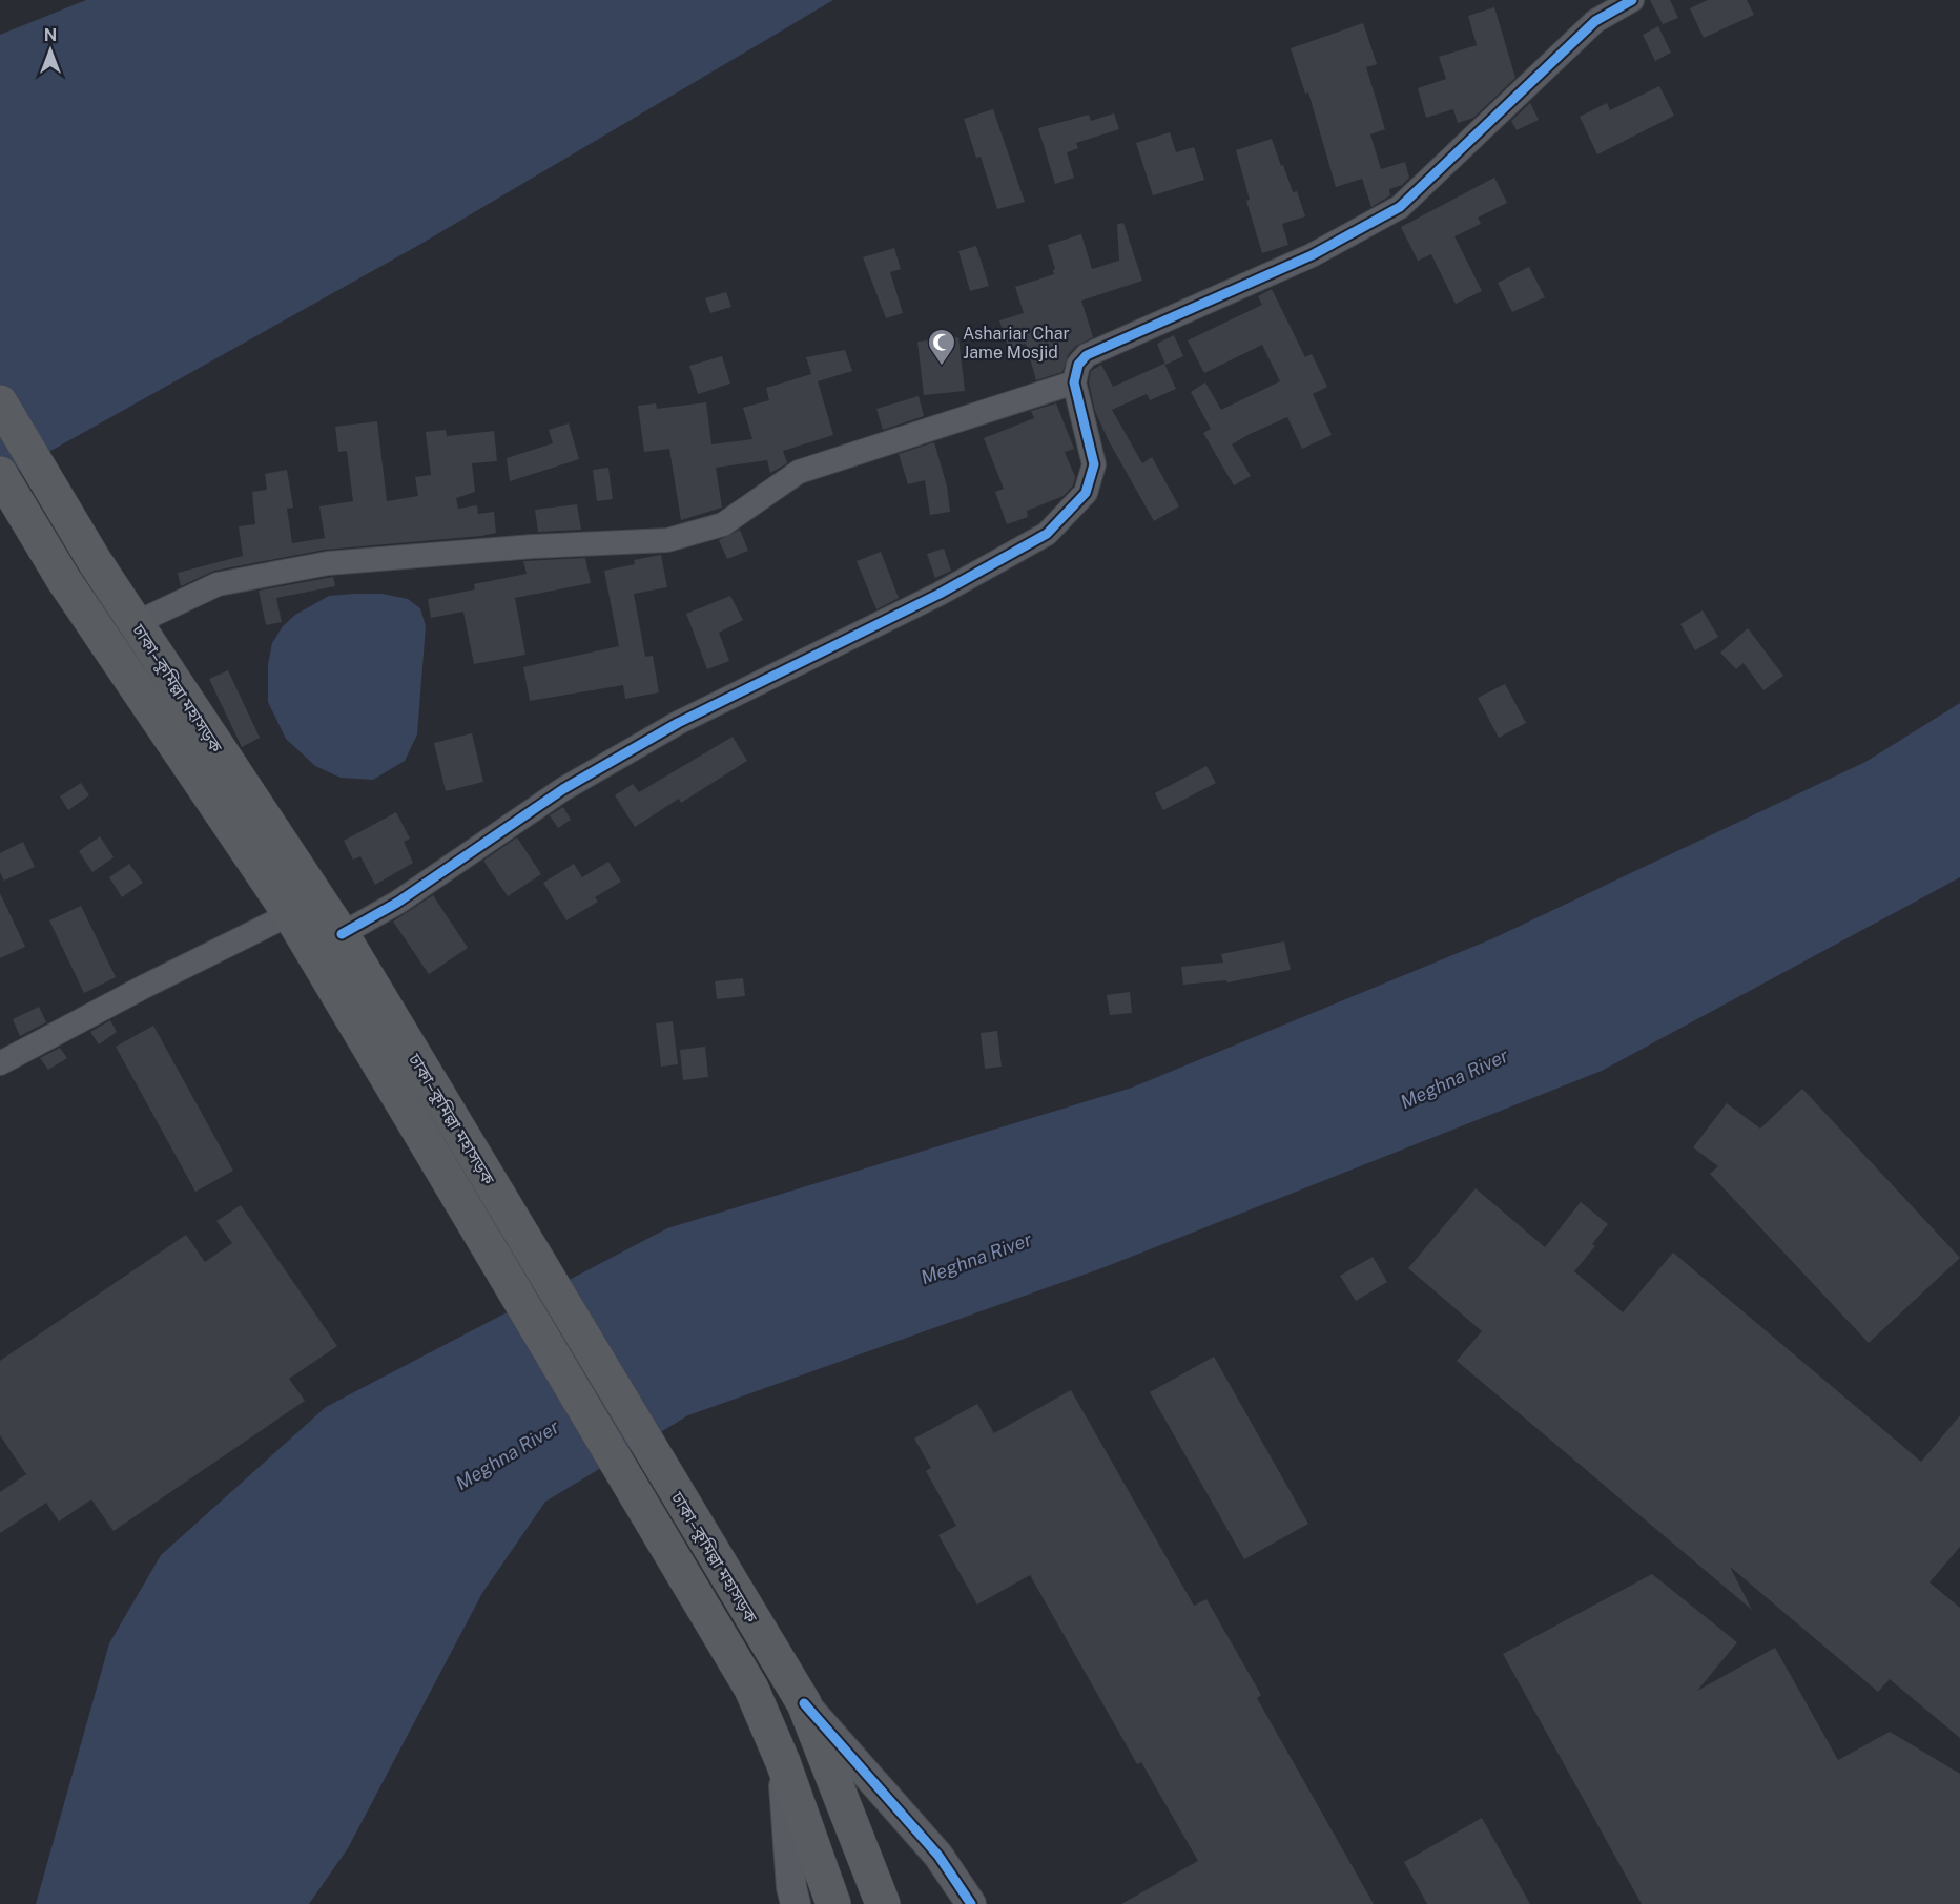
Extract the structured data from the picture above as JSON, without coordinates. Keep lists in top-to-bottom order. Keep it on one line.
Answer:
{"streets":{"highway":["ঢাকা–কুমিল্লা মহাসড়ক"]},"water":["Meghna River"],"places":{"mosque":["Ashariar Char Jame Mosjid"]},"north":"top"}
